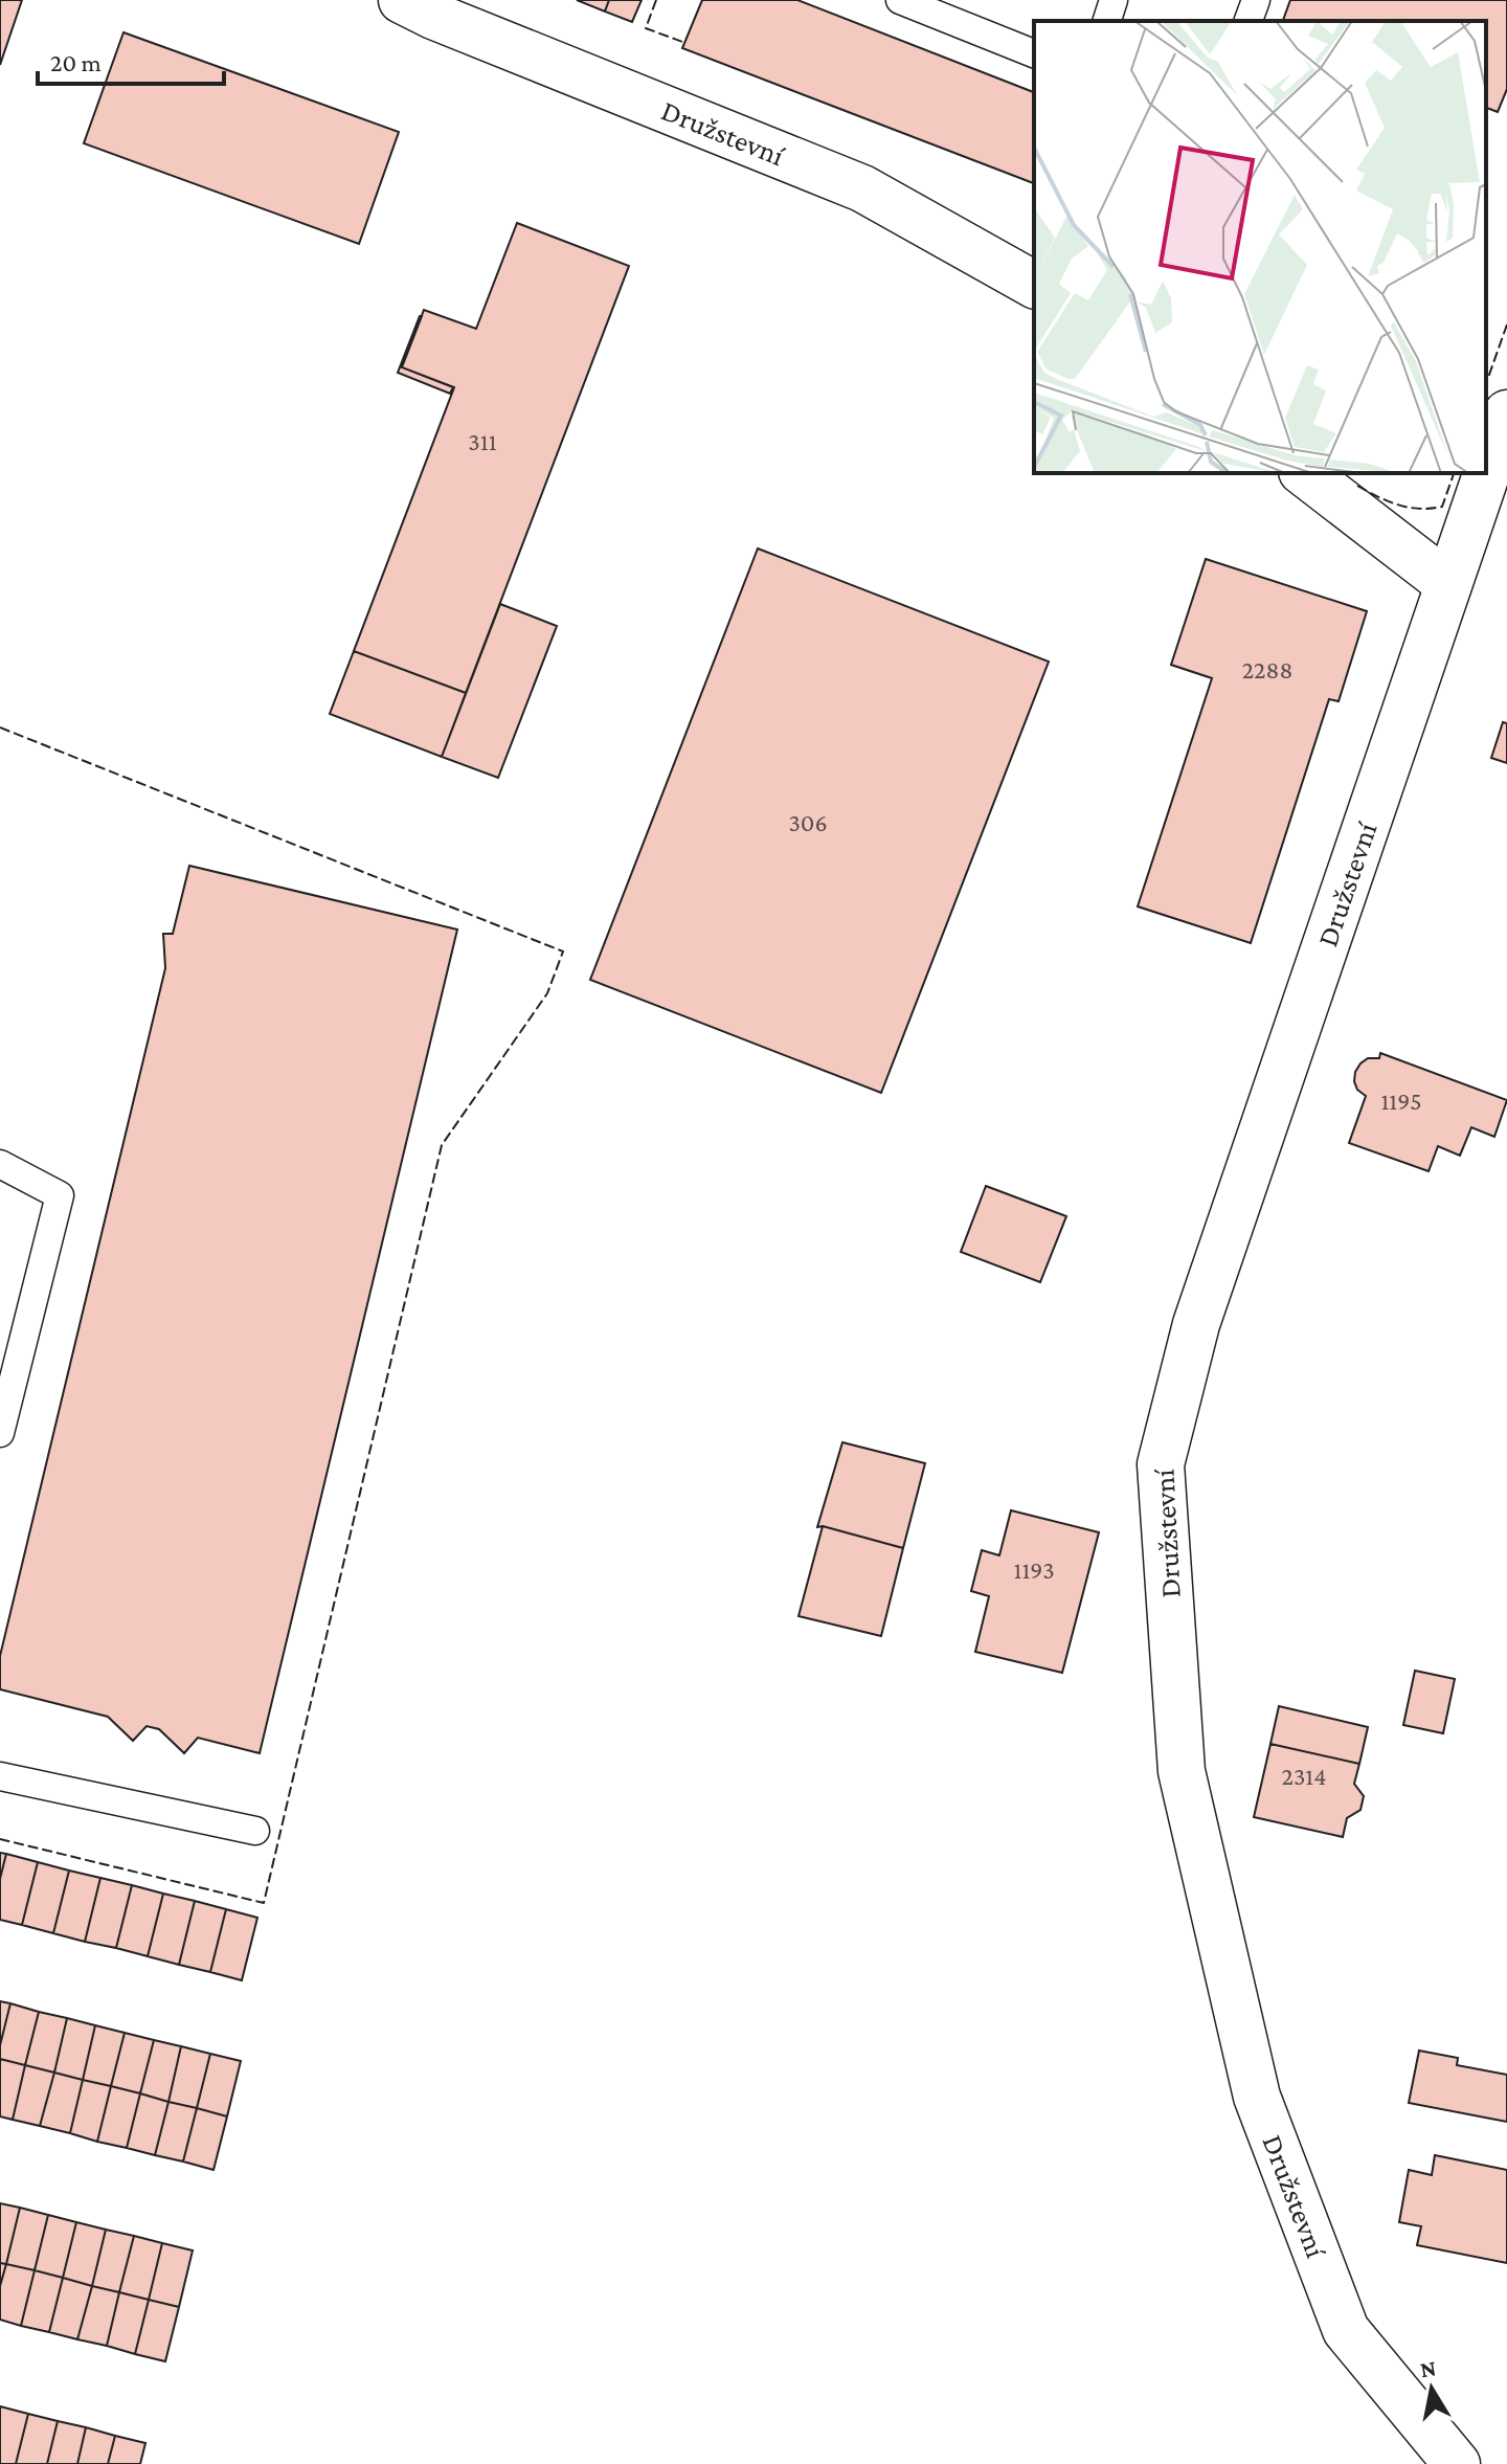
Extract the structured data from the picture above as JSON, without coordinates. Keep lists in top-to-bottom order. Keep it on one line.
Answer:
{"streets":{"street":["Družstevní"]},"house_numbers":["311","2288","306","1195","1193","2314"],"scale_bar":"20 m","north":"top"}
